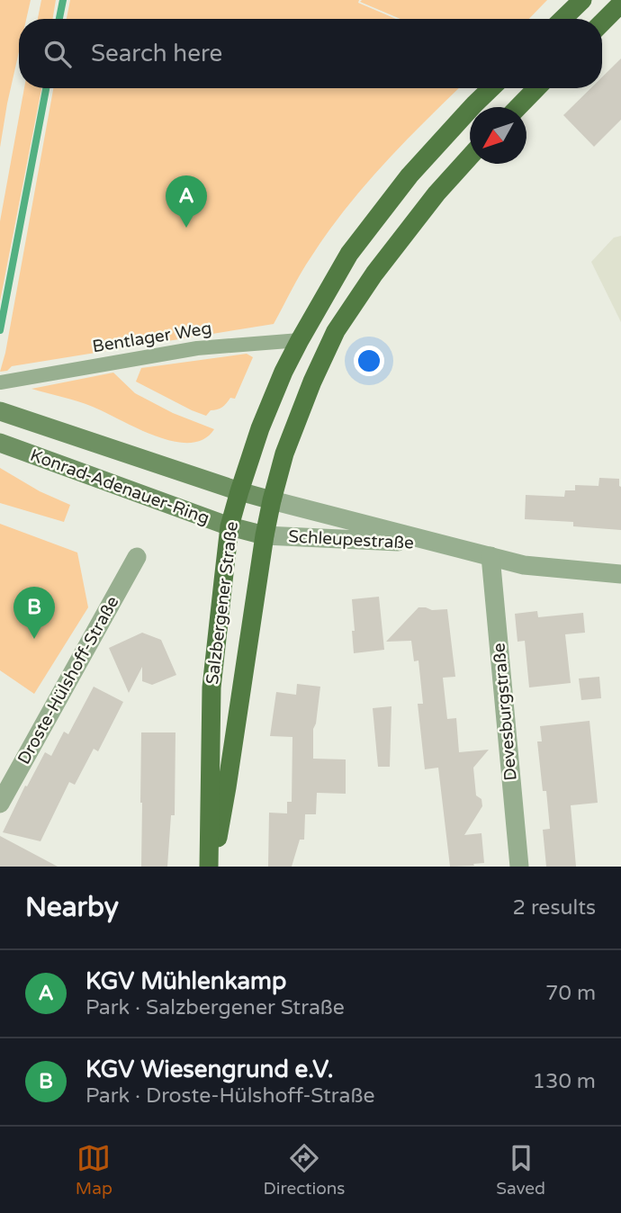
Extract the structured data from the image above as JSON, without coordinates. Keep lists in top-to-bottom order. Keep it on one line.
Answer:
{"streets":{"main road":["Konrad-Adenauer-Ring","Salzbergener Straße"],"street":["Schleupestraße","Droste-Hülshoff-Straße","Devesburgstraße"],"lane":["Bentlager Weg"]},"crossings":[["Bentlager Weg","Salzbergener Straße"],["Konrad-Adenauer-Ring","Schleupestraße"],["Konrad-Adenauer-Ring","Salzbergener Straße"],["Schleupestraße","Salzbergener Straße"],["Schleupestraße","Devesburgstraße"]],"north":"bottom left","page":{"search":"Search here","pins":["A","B"],"heading":["Nearby","2 results"],"list":[{"mark":"A","name":"KGV Mühlenkamp","note":"Park · Salzbergener Straße","value":"70 m"},{"mark":"B","name":"KGV Wiesengrund e.V.","note":"Park · Droste-Hülshoff-Straße","value":"130 m"}],"nav":["Map","Directions","Saved"]}}
